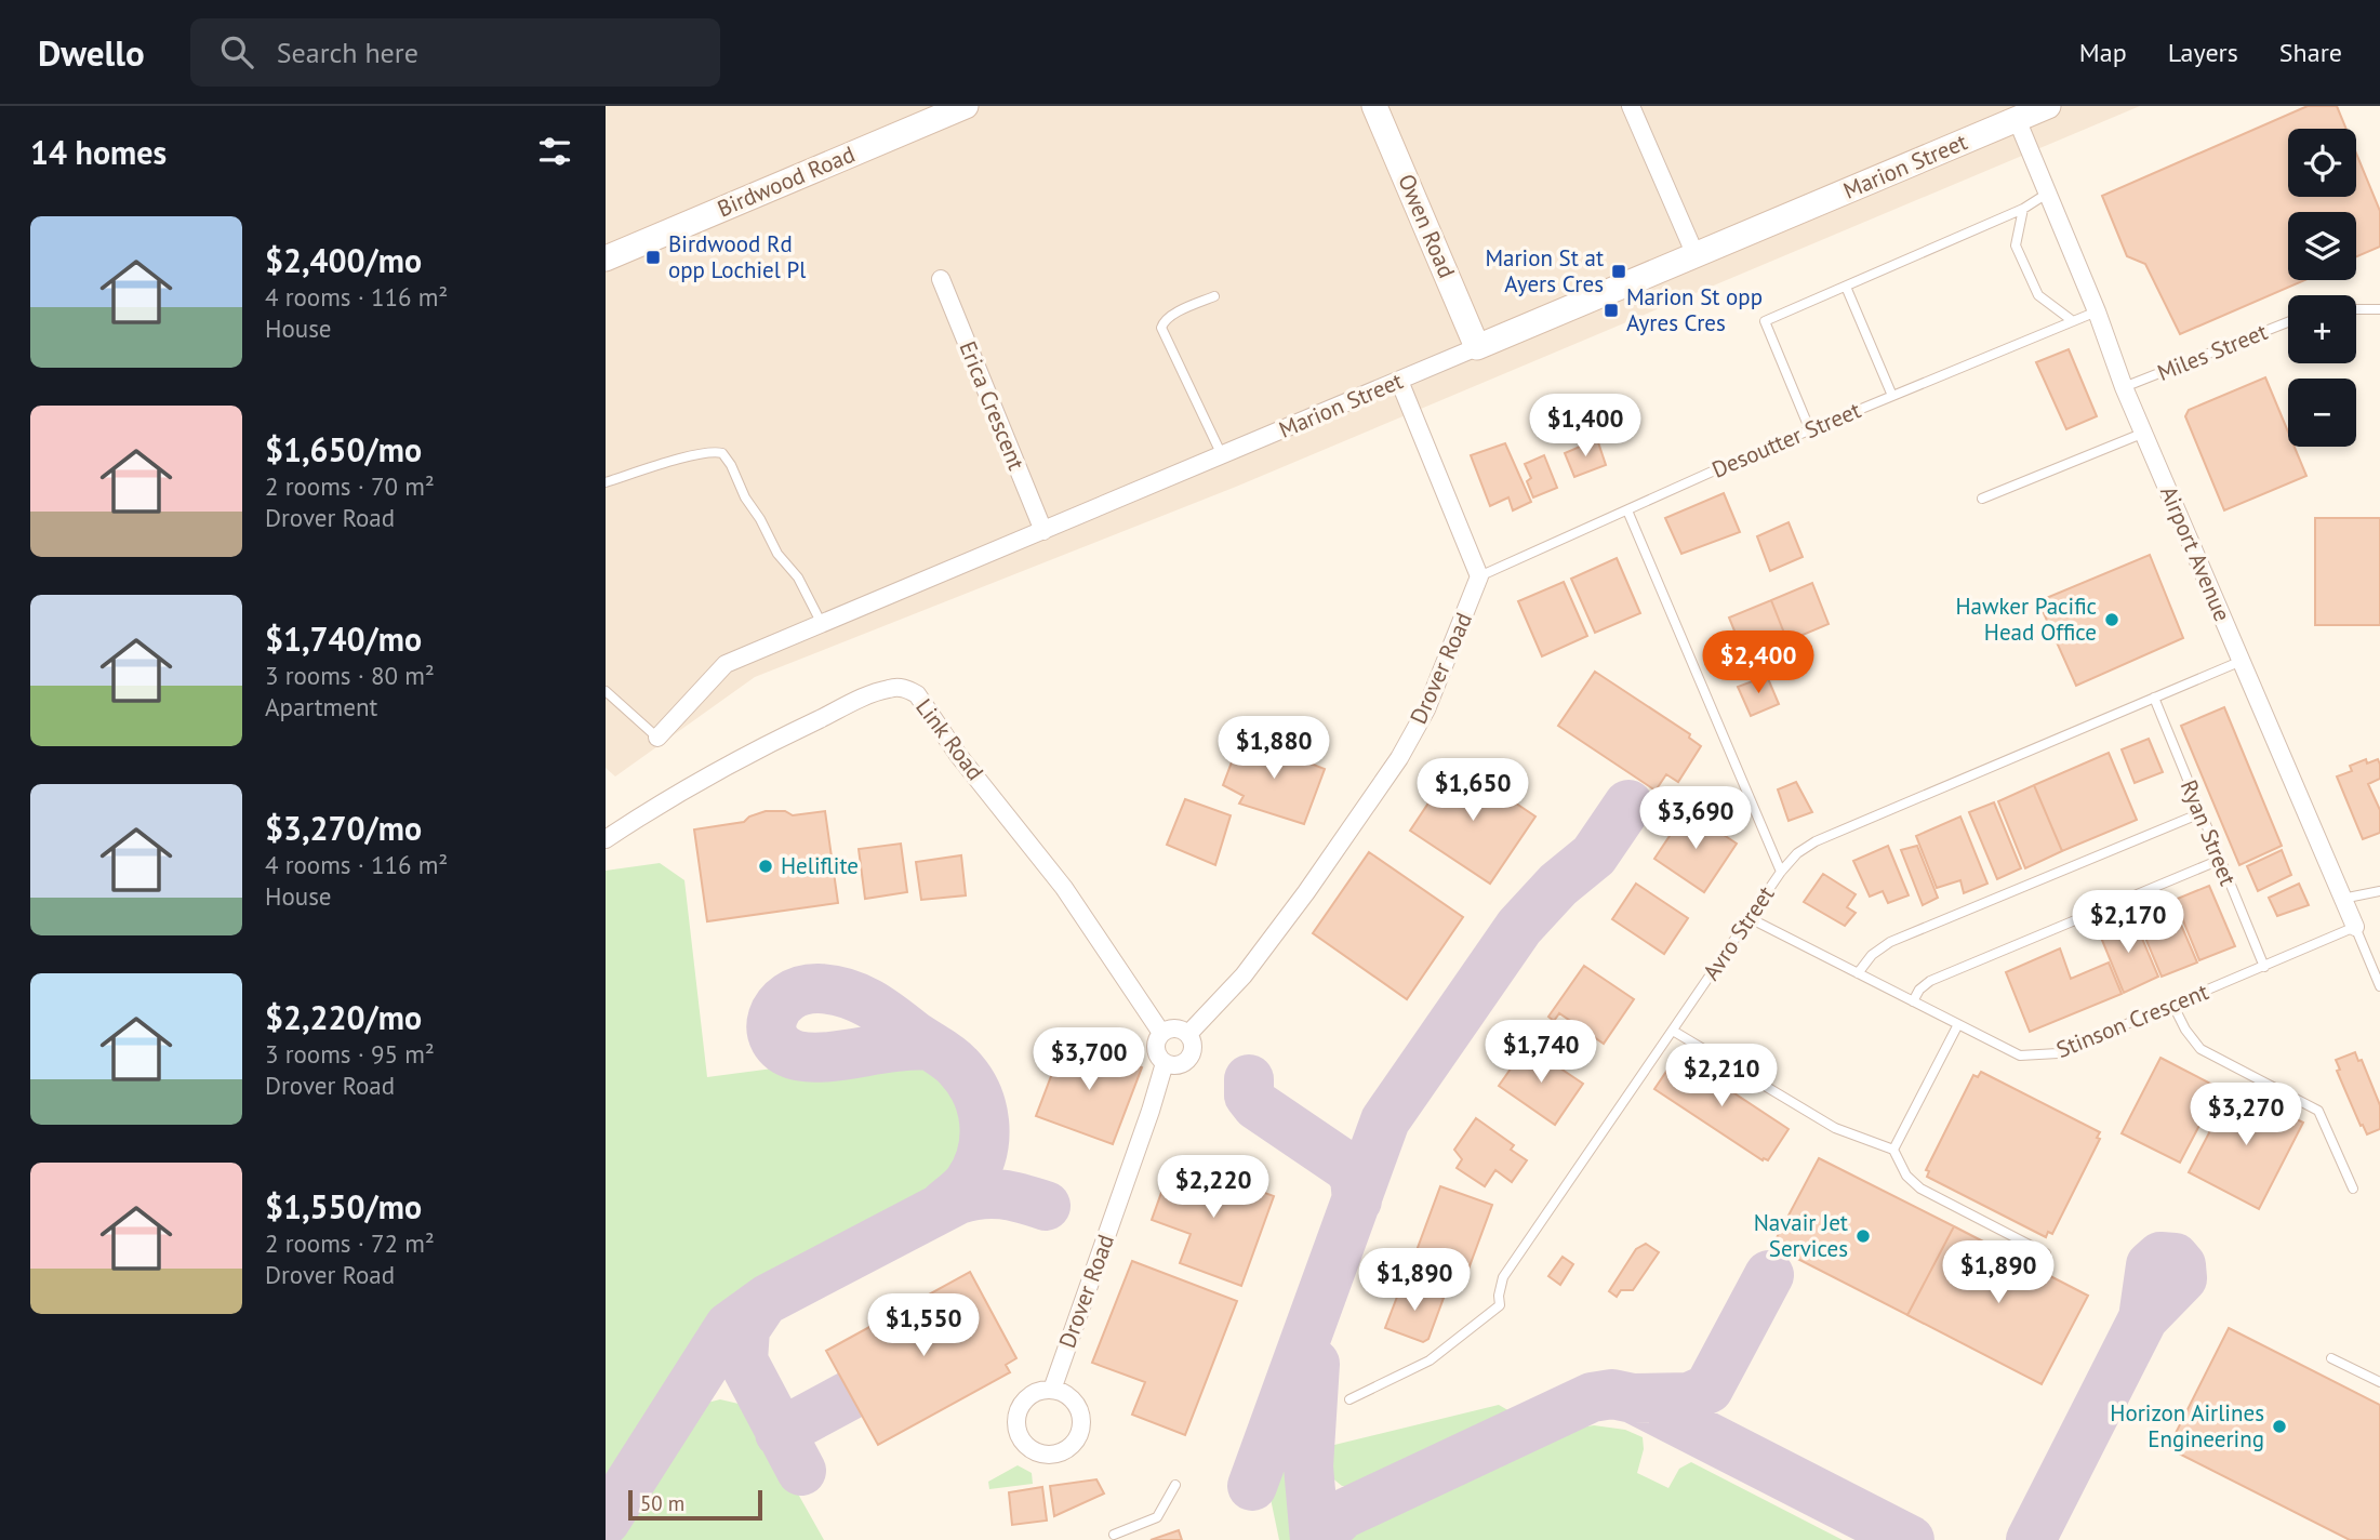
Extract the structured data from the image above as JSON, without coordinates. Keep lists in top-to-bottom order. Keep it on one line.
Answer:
{"streets":{"main road":["Marion Street","Birdwood Road","Owen Road"],"street":["Erica Crescent","Airport Avenue","Drover Road","Link Road"],"lane":["Miles Street","Desoutter Street","Ryan Street","Avro Street","Stinson Crescent"]},"crossings":[["Marion Street","Owen Road"],["Marion Street","Erica Crescent"],["Marion Street","Airport Avenue"],["Miles Street","Airport Avenue"],["Desoutter Street","Airport Avenue"],["Desoutter Street","Drover Road"],["Airport Avenue","Avro Street"],["Airport Avenue","Stinson Crescent"],["Drover Road","Link Road"],["Ryan Street","Avro Street"],["Ryan Street","Stinson Crescent"],["Avro Street","Stinson Crescent"]],"places":{"transit":["Birdwood Rd opp Lochiel Pl","Marion St at Ayers Cres","Marion St opp Ayres Cres"],"other":["Hawker Pacific Head Office","Heliflite","Navair Jet Services","Horizon Airlines Engineering"]},"scale_bar":"50 m","page":{"header":"Dwello","search":"Search here","nav":["Map","Layers","Share"],"heading":"14 homes","map_buttons":["+","−"],"list":[{"name":"$2,400/mo","note":"4 rooms · 116 m² · House"},{"name":"$1,650/mo","note":"2 rooms · 70 m² · Drover Road"},{"name":"$1,740/mo","note":"3 rooms · 80 m² · Apartment"},{"name":"$3,270/mo","note":"4 rooms · 116 m² · House"},{"name":"$2,220/mo","note":"3 rooms · 95 m² · Drover Road"},{"name":"$1,550/mo","note":"2 rooms · 72 m² · Drover Road"}],"price":["$1,400","$2,400","$1,880","$1,650","$3,690","$2,170","$1,740","$3,700","$2,210","$3,270","$2,220","$1,890","$1,890","$1,550"],"scale":"50 m"}}
